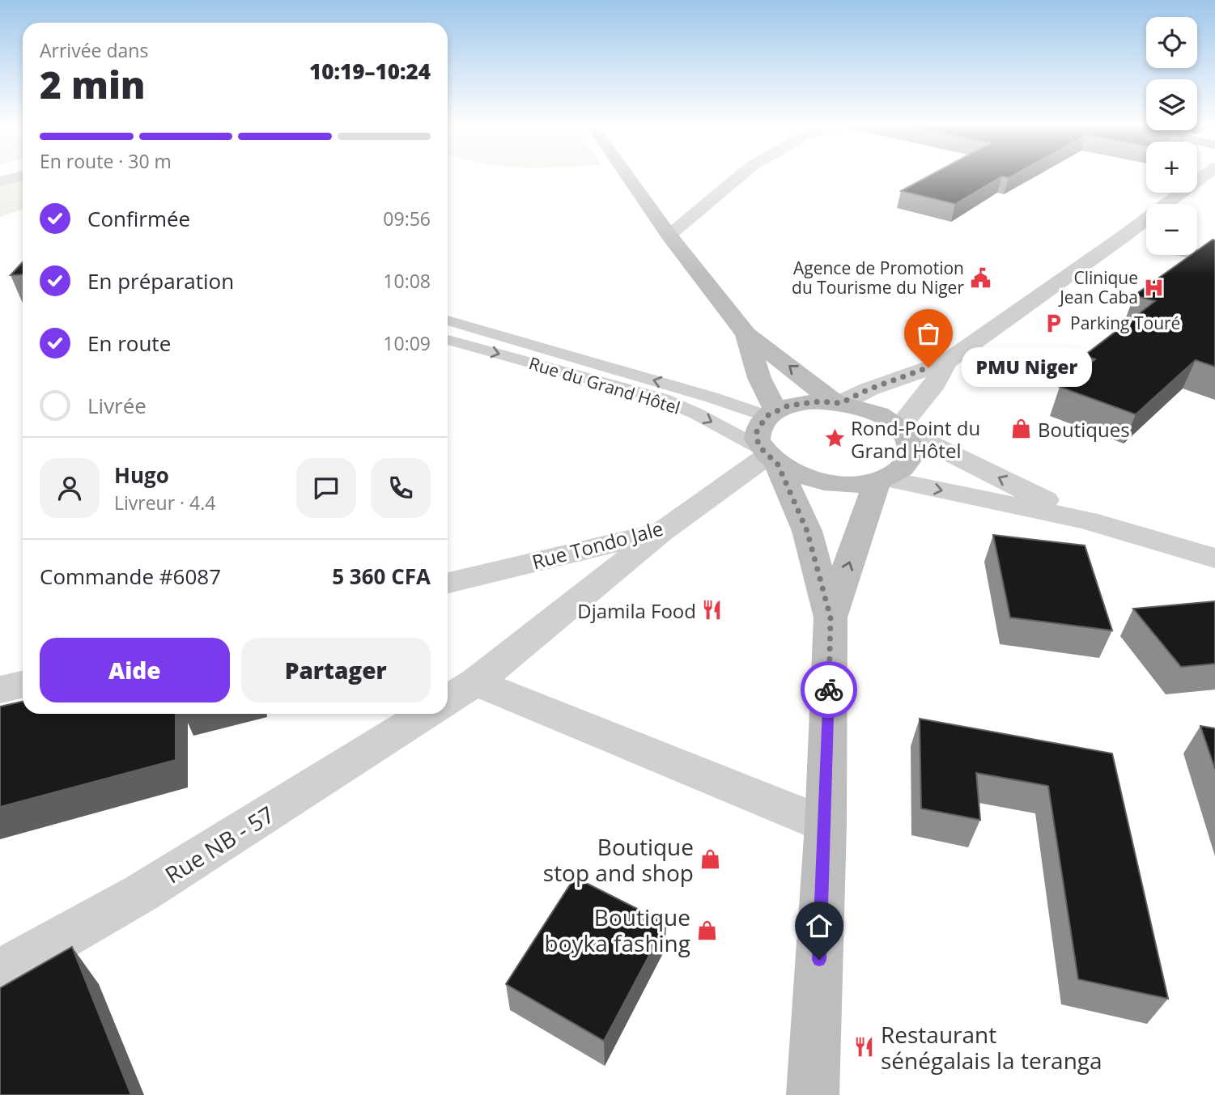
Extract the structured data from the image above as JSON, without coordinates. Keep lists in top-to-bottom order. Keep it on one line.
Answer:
{"streets":{"street":["Rue Tondo Jale","Rue NB - 57"],"lane":["Rue du Grand Hôtel"]},"crossings":[["Rue du Grand Hôtel","Rue Tondo Jale"]],"places":{"public building":["Agence de Promotion du Tourisme du Niger"],"hospital":["Clinique Jean Caba"],"parking":["Parking Touré"],"other":["PMU Niger"],"shop":["Boutiques","Boutique stop and shop","Boutique boyka fashing"],"place":["Rond-Point du Grand Hôtel"],"restaurant":["Djamila Food","Restaurant sénégalais la teranga"]},"page":{"map_buttons":["+","−"],"heading":["2 min","Arrivée dans","10:19–10:24"],"panel":["Hugo","Livreur · 4.4","Commande #6087","5 360 CFA"],"bar":"En route · 30 m","list":[["Confirmée","09:56"],["En préparation","10:08"],["En route","10:09"],"Livrée"],"bubble":"PMU Niger","buttons":["Aide","Partager"]}}
